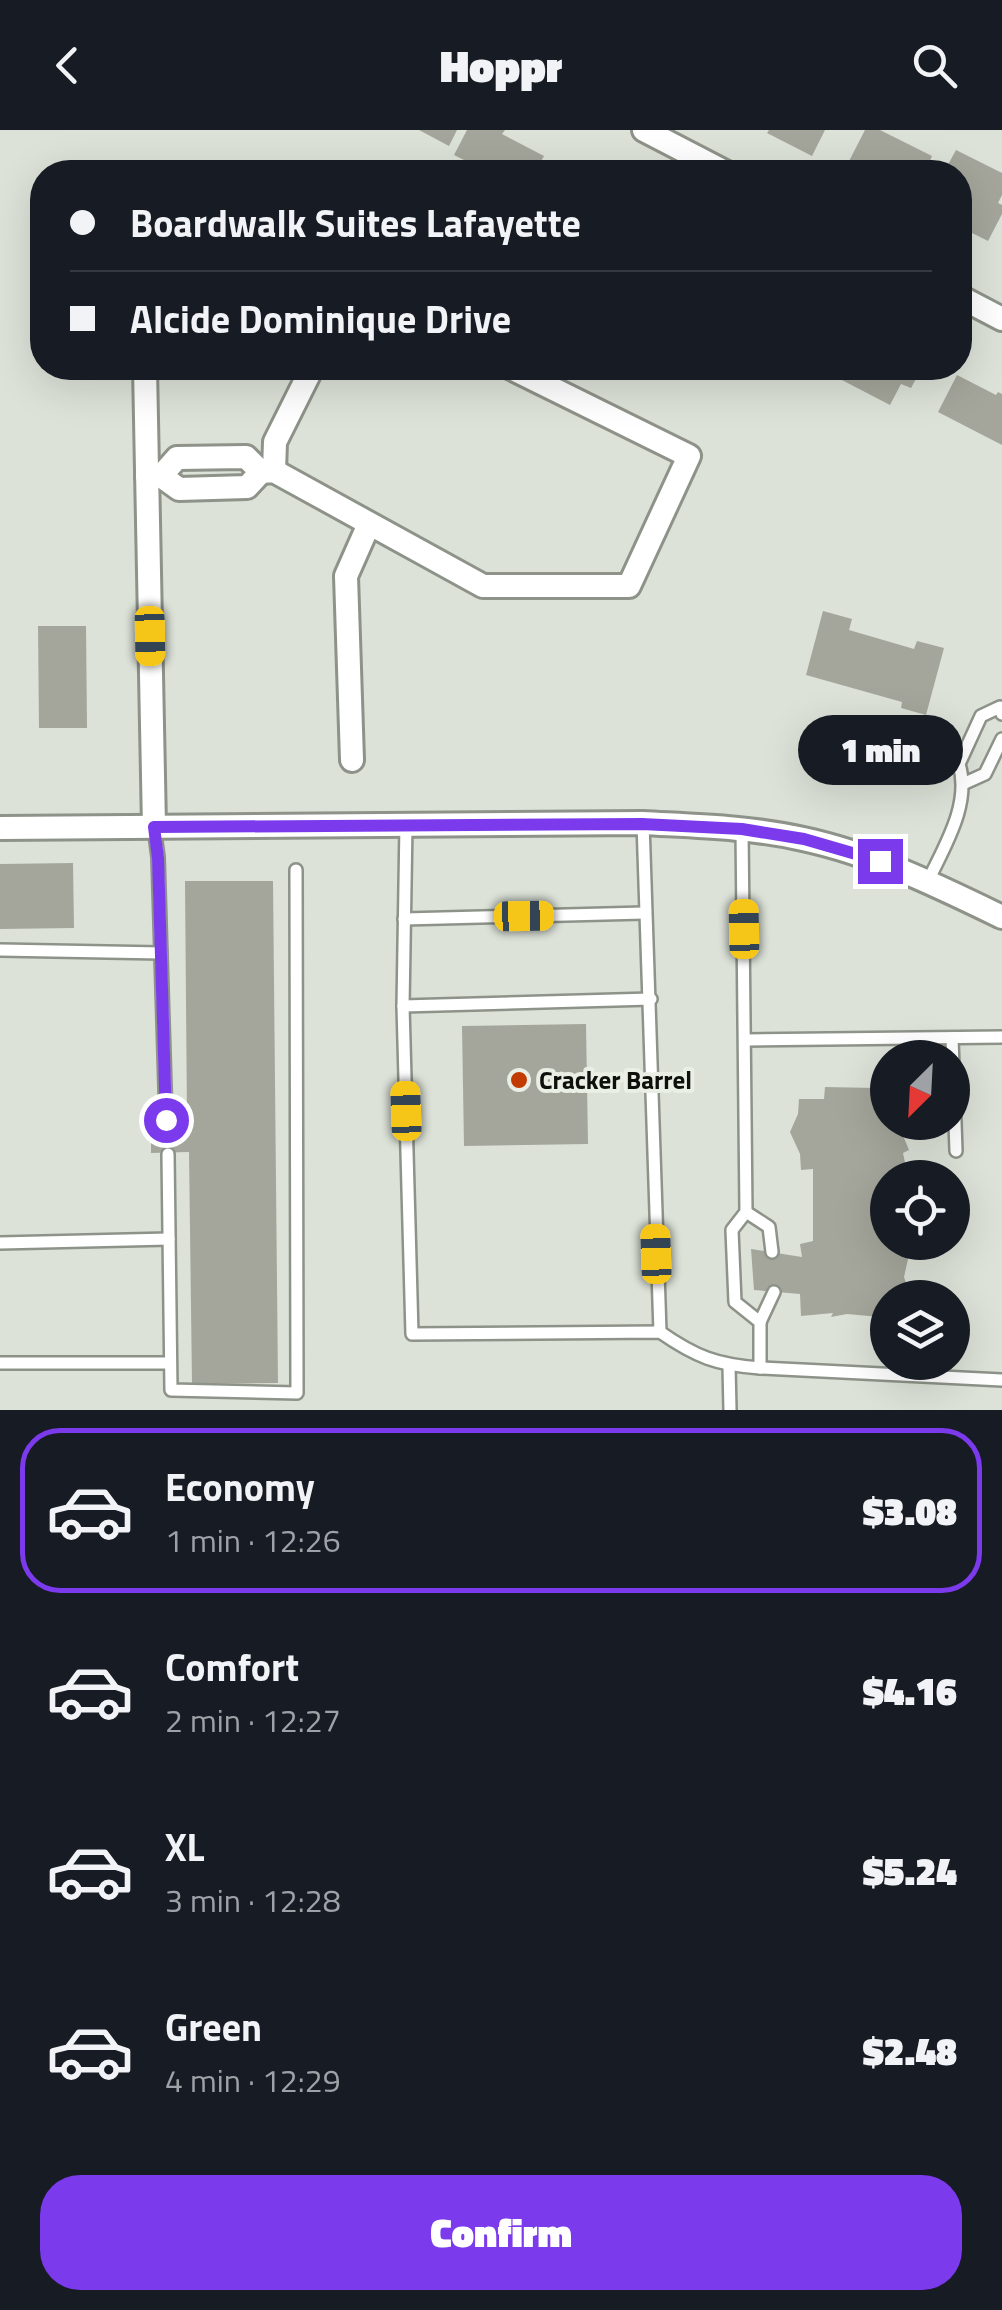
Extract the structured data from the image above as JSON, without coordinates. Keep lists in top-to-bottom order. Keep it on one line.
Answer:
{"places":["Cracker Barrel"],"north":"bottom left","page":{"header":"Hoppr","banner":["Boardwalk Suites Lafayette","Alcide Dominique Drive"],"bubble":"1 min","list":[{"name":"Economy","note":"1 min · 12:26","value":"$3.08"},{"name":"Comfort","note":"2 min · 12:27","value":"$4.16"},{"name":"XL","note":"3 min · 12:28","value":"$5.24"},{"name":"Green","note":"4 min · 12:29","value":"$2.48"}],"buttons":"Confirm"}}
